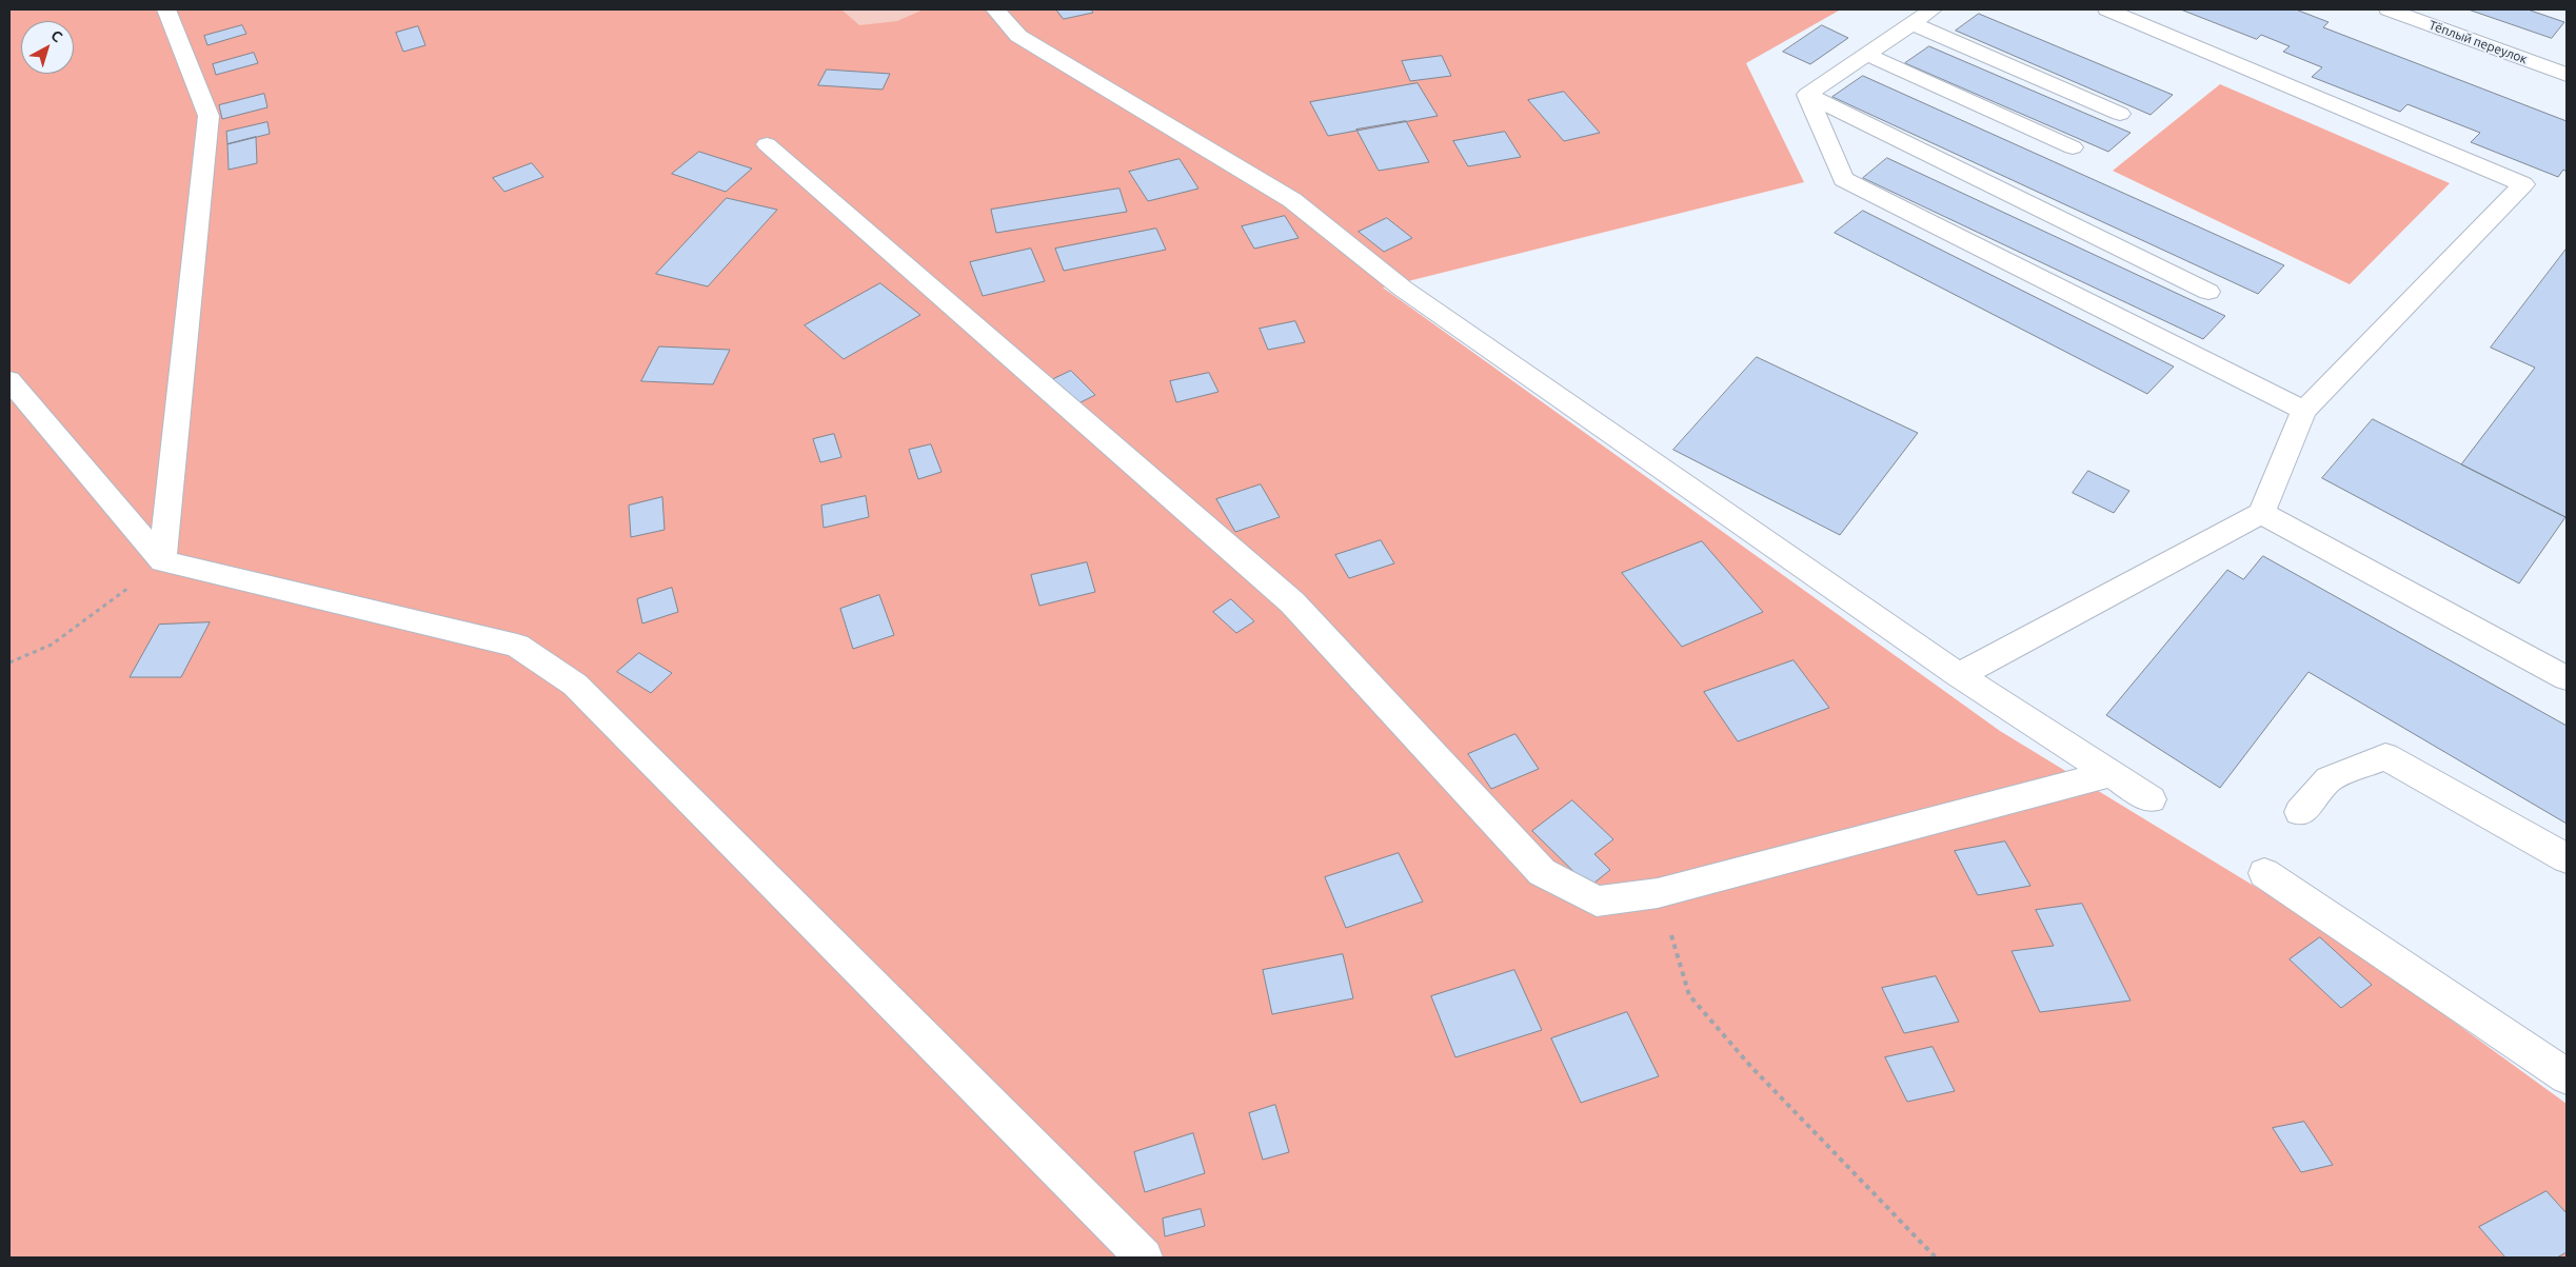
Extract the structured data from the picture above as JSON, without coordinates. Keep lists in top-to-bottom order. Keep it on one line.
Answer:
{"streets":{"street":["Тёплый переулок"]},"north":"top right"}
